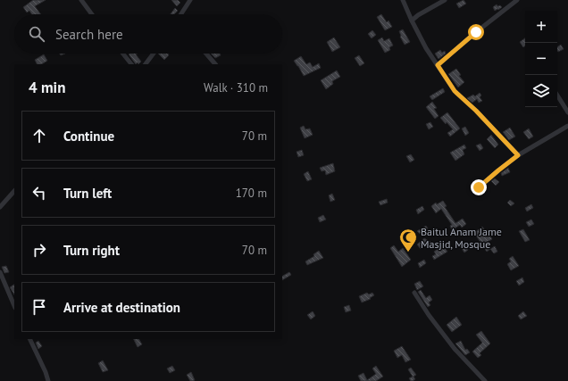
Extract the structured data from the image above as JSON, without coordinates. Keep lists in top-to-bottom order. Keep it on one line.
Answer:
{"places":{"mosque":["Baitul Anam Jame Masjid, Mosque"]},"page":{"map_buttons":["+","−"],"search":"Search here","heading":["4 min","Walk · 310 m"],"list":[["Continue","70 m"],["Turn left","170 m"],["Turn right","70 m"],"Arrive at destination"]}}
